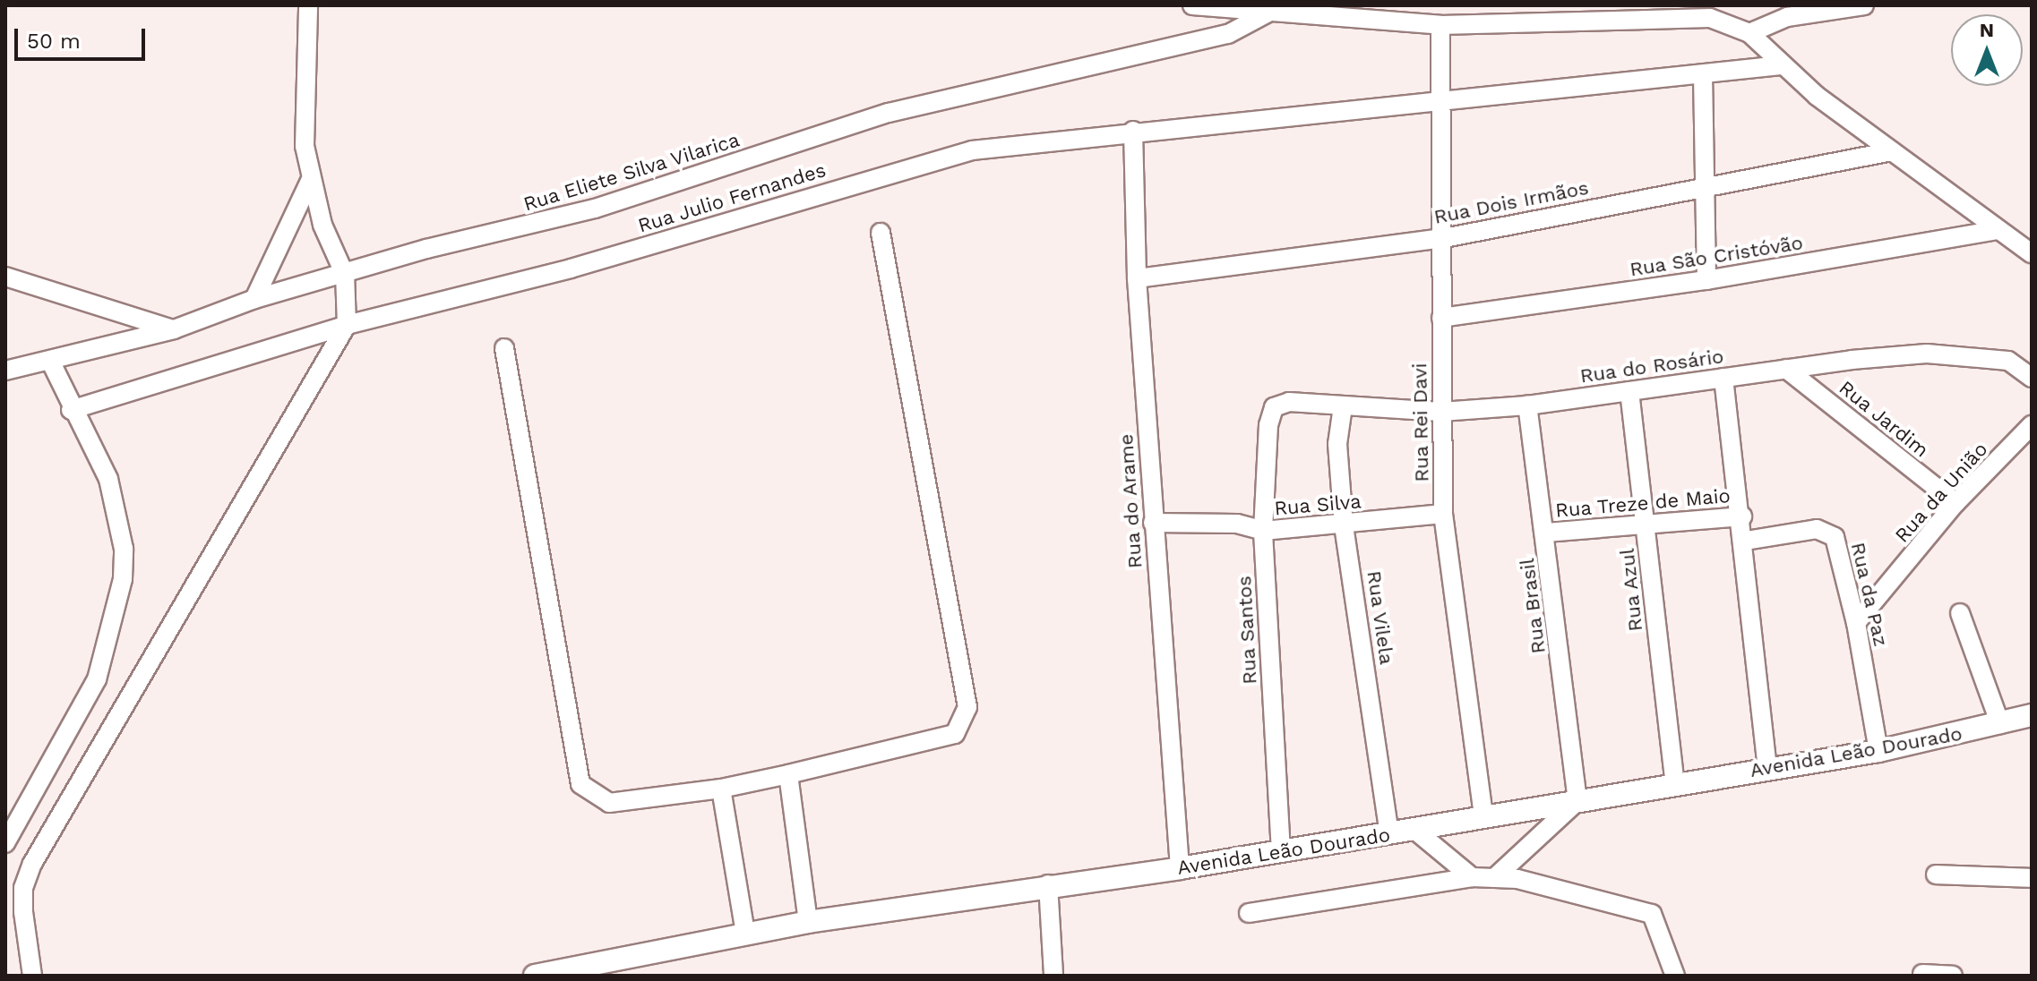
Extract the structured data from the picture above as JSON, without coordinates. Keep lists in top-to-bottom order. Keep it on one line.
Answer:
{"streets":{"main road":["Avenida Leão Dourado"],"street":["Rua Eliete Silva Vilarica","Rua Julio Fernandes","Rua Dois Irmãos","Rua São Cristóvão","Rua do Rosário","Rua Jardim","Rua Rei Davi","Rua da União","Rua do Arame","Rua Treze de Maio","Rua Silva","Rua Azul","Rua da Paz","Rua Brasil","Rua Vilela","Rua Santos"]},"crossings":[["Rua Julio Fernandes","Rua Rei Davi"],["Rua Julio Fernandes","Rua do Arame"],["Rua Dois Irmãos","Rua Rei Davi"],["Rua Dois Irmãos","Rua do Arame"],["Rua São Cristóvão","Rua Rei Davi"],["Rua do Rosário","Rua Jardim"],["Rua do Rosário","Rua Rei Davi"],["Rua do Rosário","Rua Azul"],["Rua do Rosário","Rua Brasil"],["Rua do Rosário","Rua Vilela"],["Rua do Rosário","Rua Santos"],["Rua Jardim","Rua da União"],["Rua Rei Davi","Rua Silva"],["Rua Rei Davi","Avenida Leão Dourado"],["Rua da União","Rua da Paz"],["Rua do Arame","Rua Silva"],["Rua do Arame","Avenida Leão Dourado"],["Rua Treze de Maio","Rua Azul"],["Rua Treze de Maio","Rua Brasil"],["Rua Silva","Rua Vilela"],["Rua Silva","Rua Santos"],["Rua Azul","Avenida Leão Dourado"],["Rua da Paz","Avenida Leão Dourado"],["Rua Brasil","Avenida Leão Dourado"],["Rua Vilela","Avenida Leão Dourado"],["Rua Santos","Avenida Leão Dourado"]],"scale_bar":"50 m","north":"top"}
